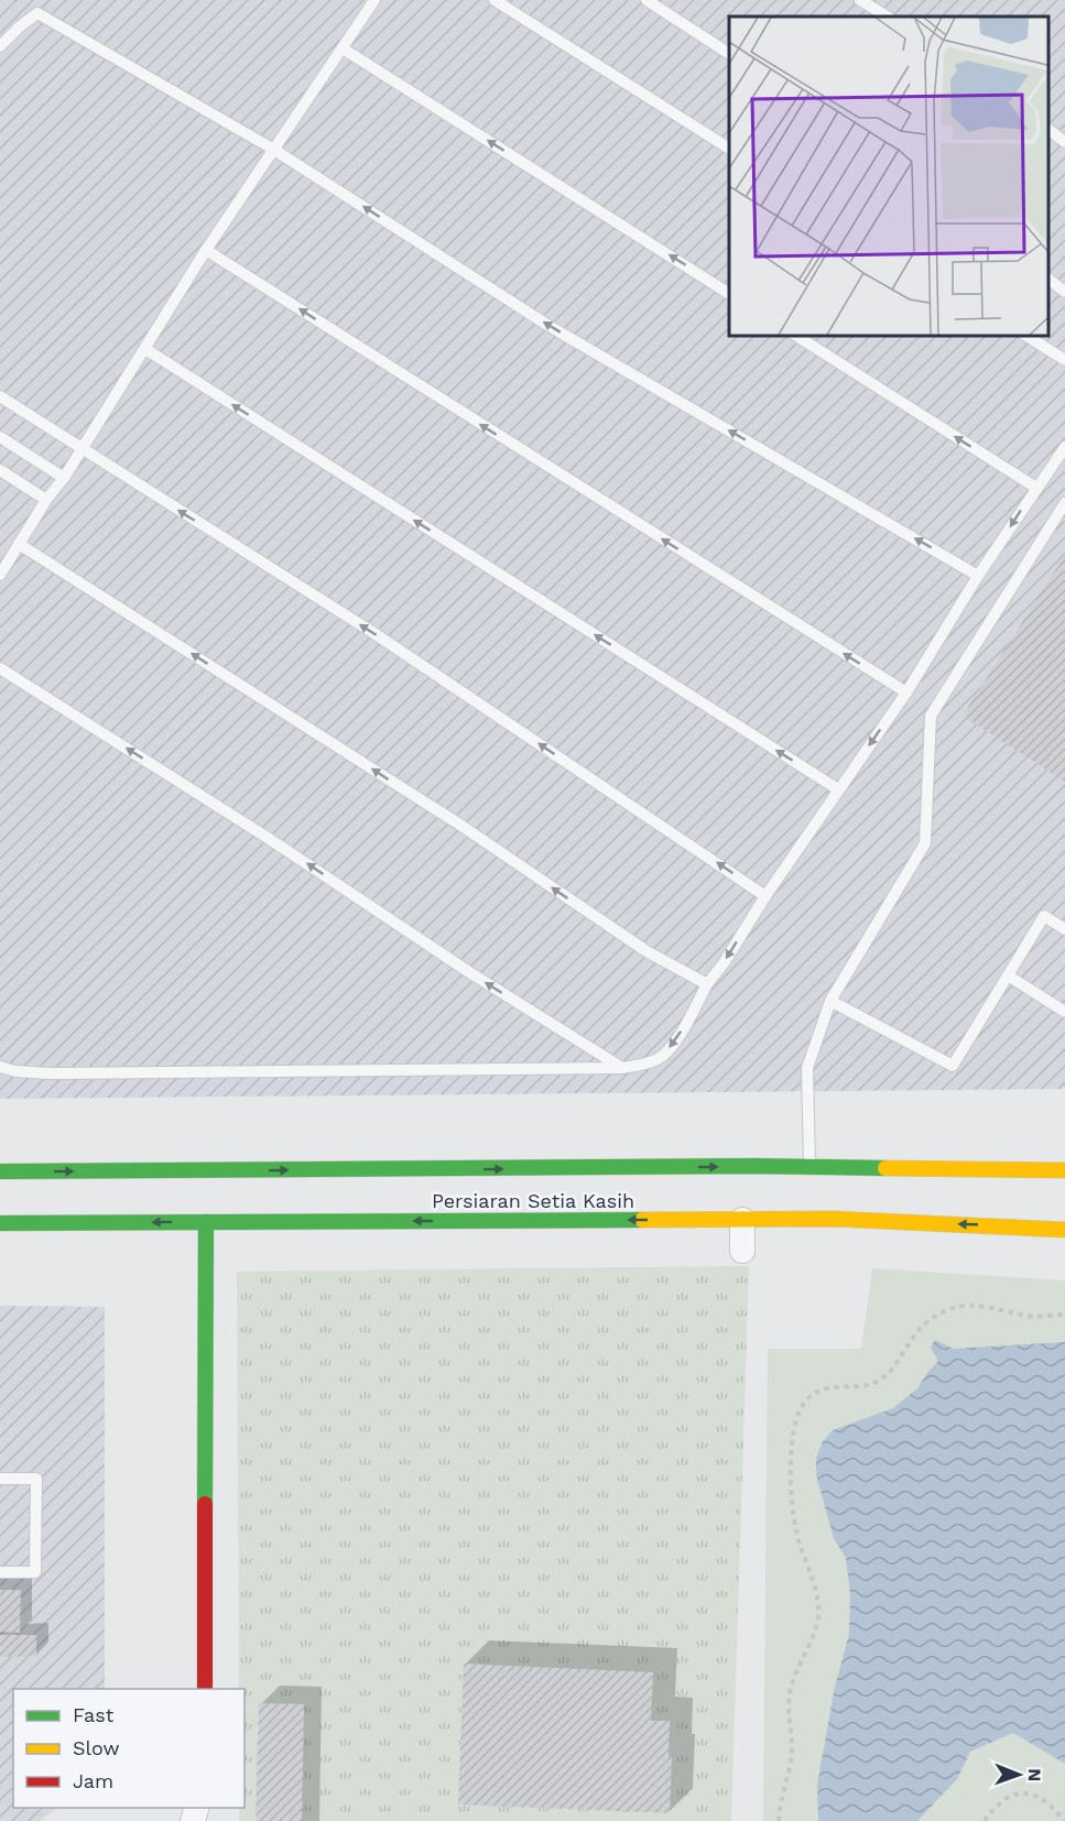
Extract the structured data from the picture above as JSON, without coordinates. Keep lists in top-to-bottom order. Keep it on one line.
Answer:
{"streets":{"street":["Persiaran Setia Kasih"]},"legend":["Fast","Slow","Jam"],"north":"right"}
